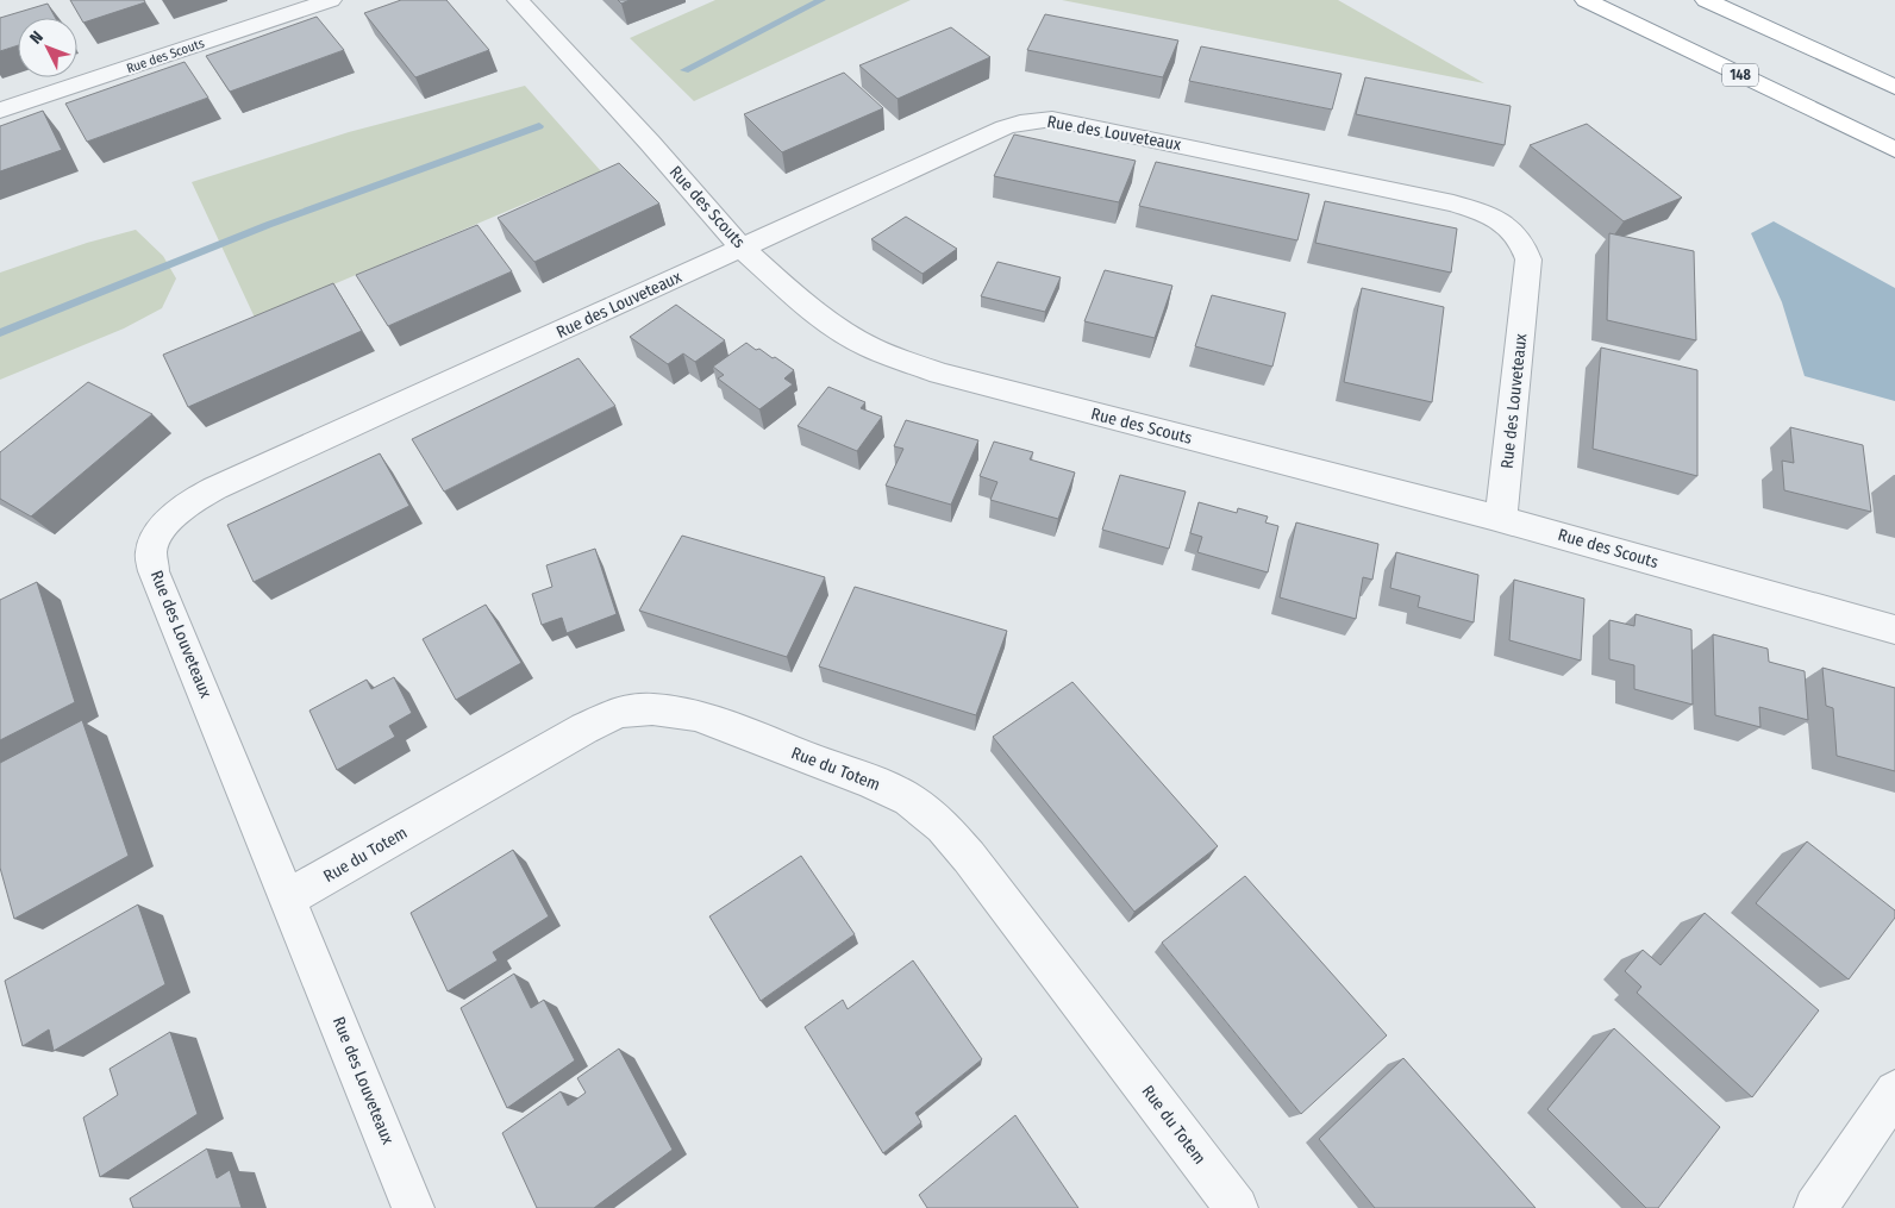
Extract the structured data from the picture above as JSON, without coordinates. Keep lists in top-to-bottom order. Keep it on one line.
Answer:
{"streets":{"highway":["148"],"street":["Rue des Scouts","Rue des Louveteaux","Rue du Totem"]},"crossings":[["Rue des Scouts","Rue des Louveteaux"],["Rue des Louveteaux","Rue du Totem"]],"north":"top left"}
